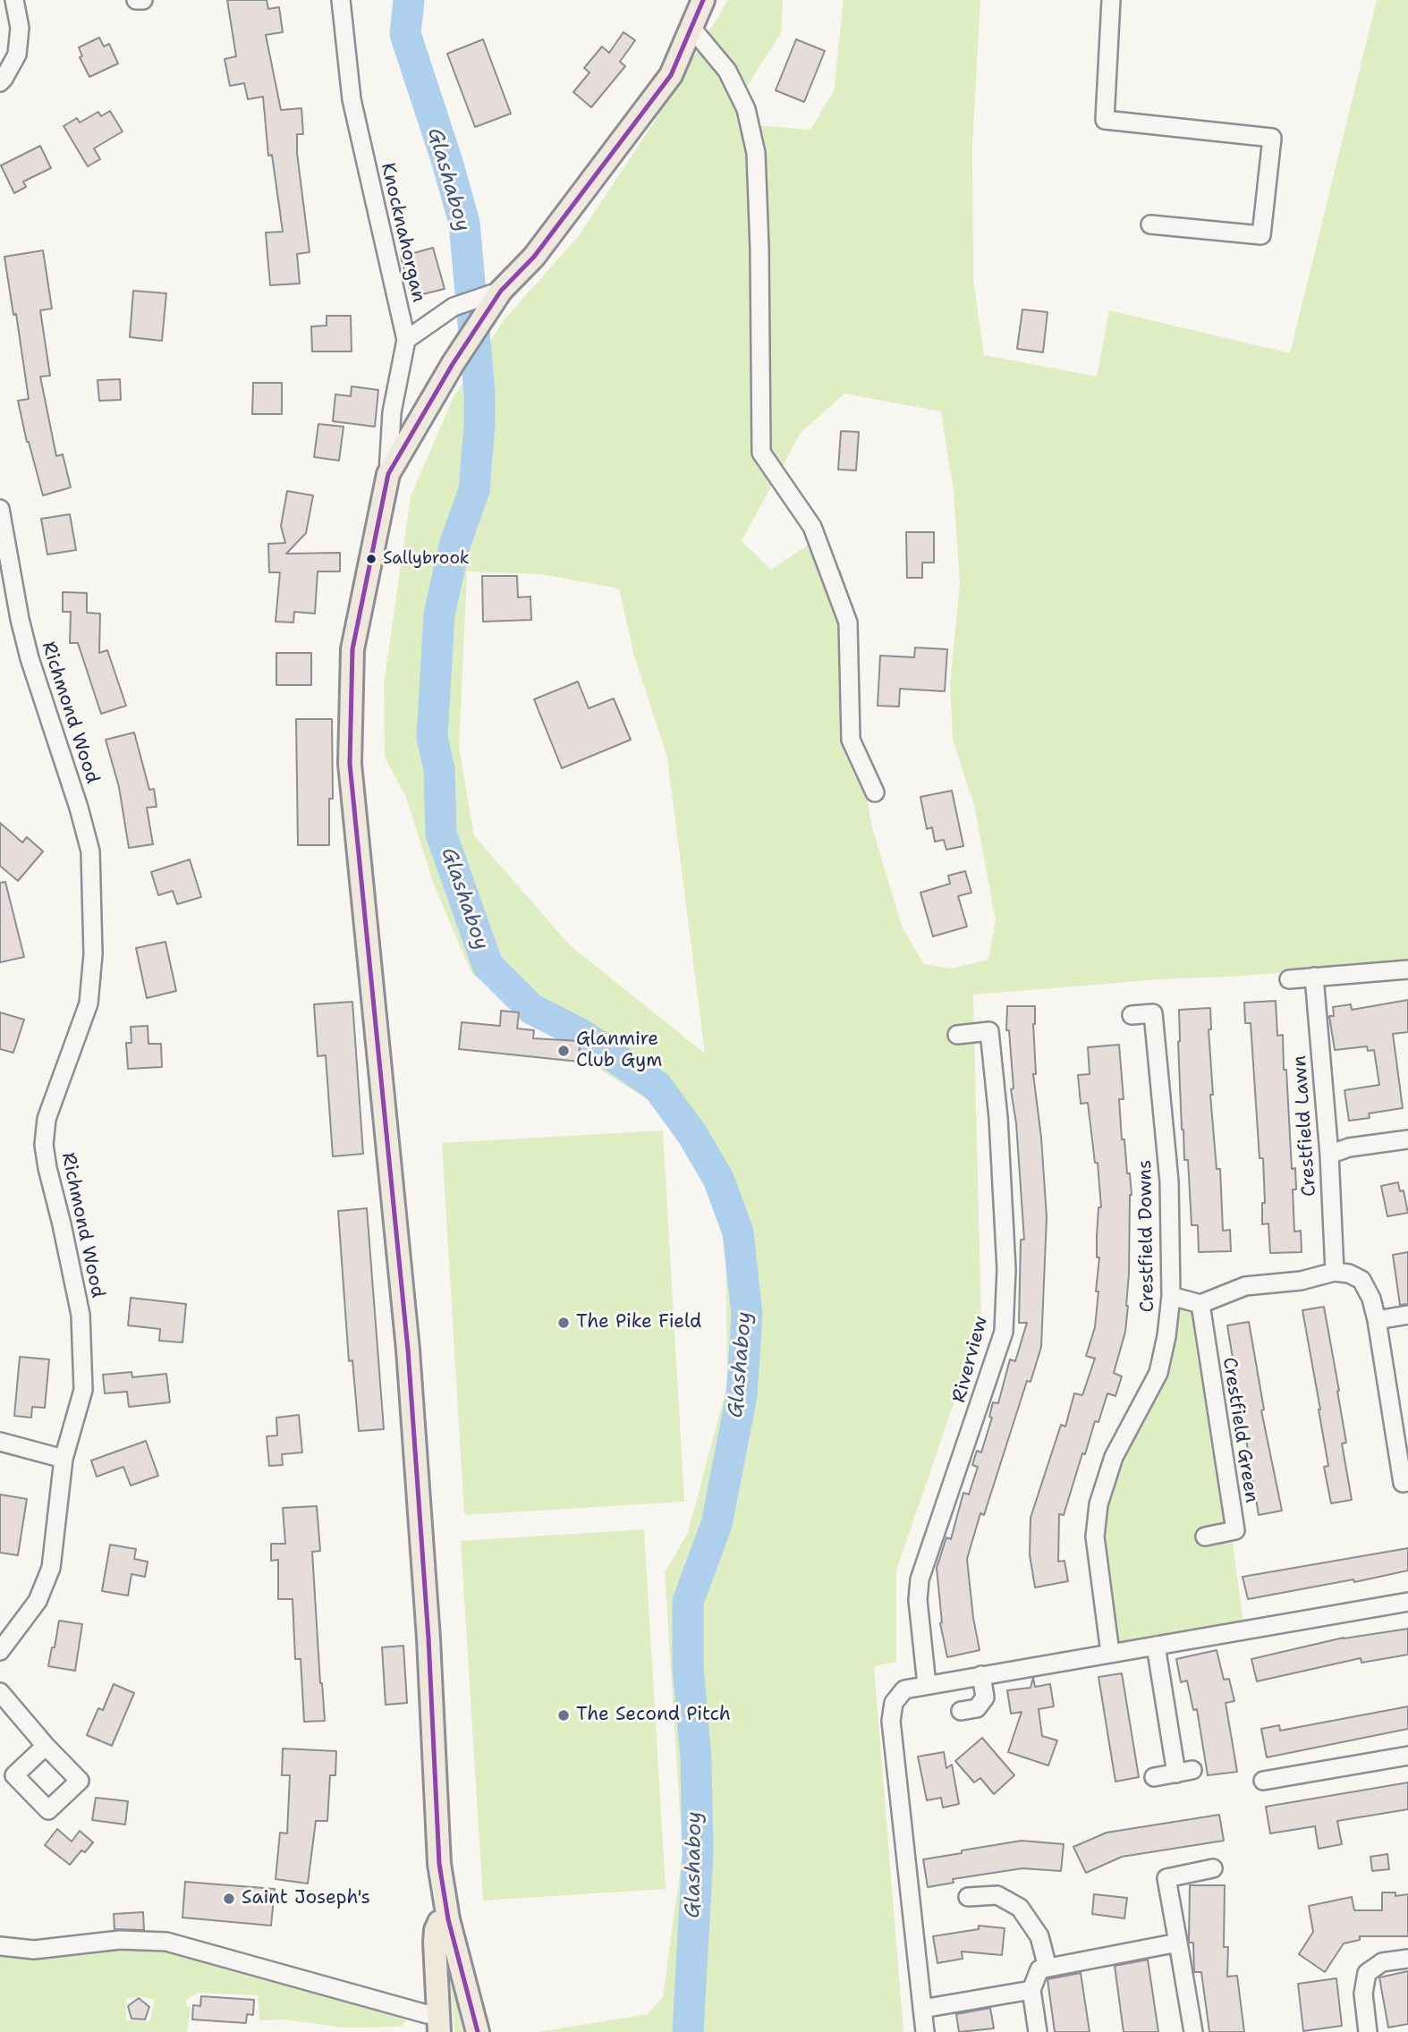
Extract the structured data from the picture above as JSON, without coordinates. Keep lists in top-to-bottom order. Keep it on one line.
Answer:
{"streets":{"street":["Knocknahorgan","Richmond Wood","Crestfield Lawn","Crestfield Downs","Riverview","Crestfield Green"]},"water":["Glashaboy"],"places":["Sallybrook","Glanmire Club Gym","The Pike Field","The Second Pitch","Saint Joseph's"]}
